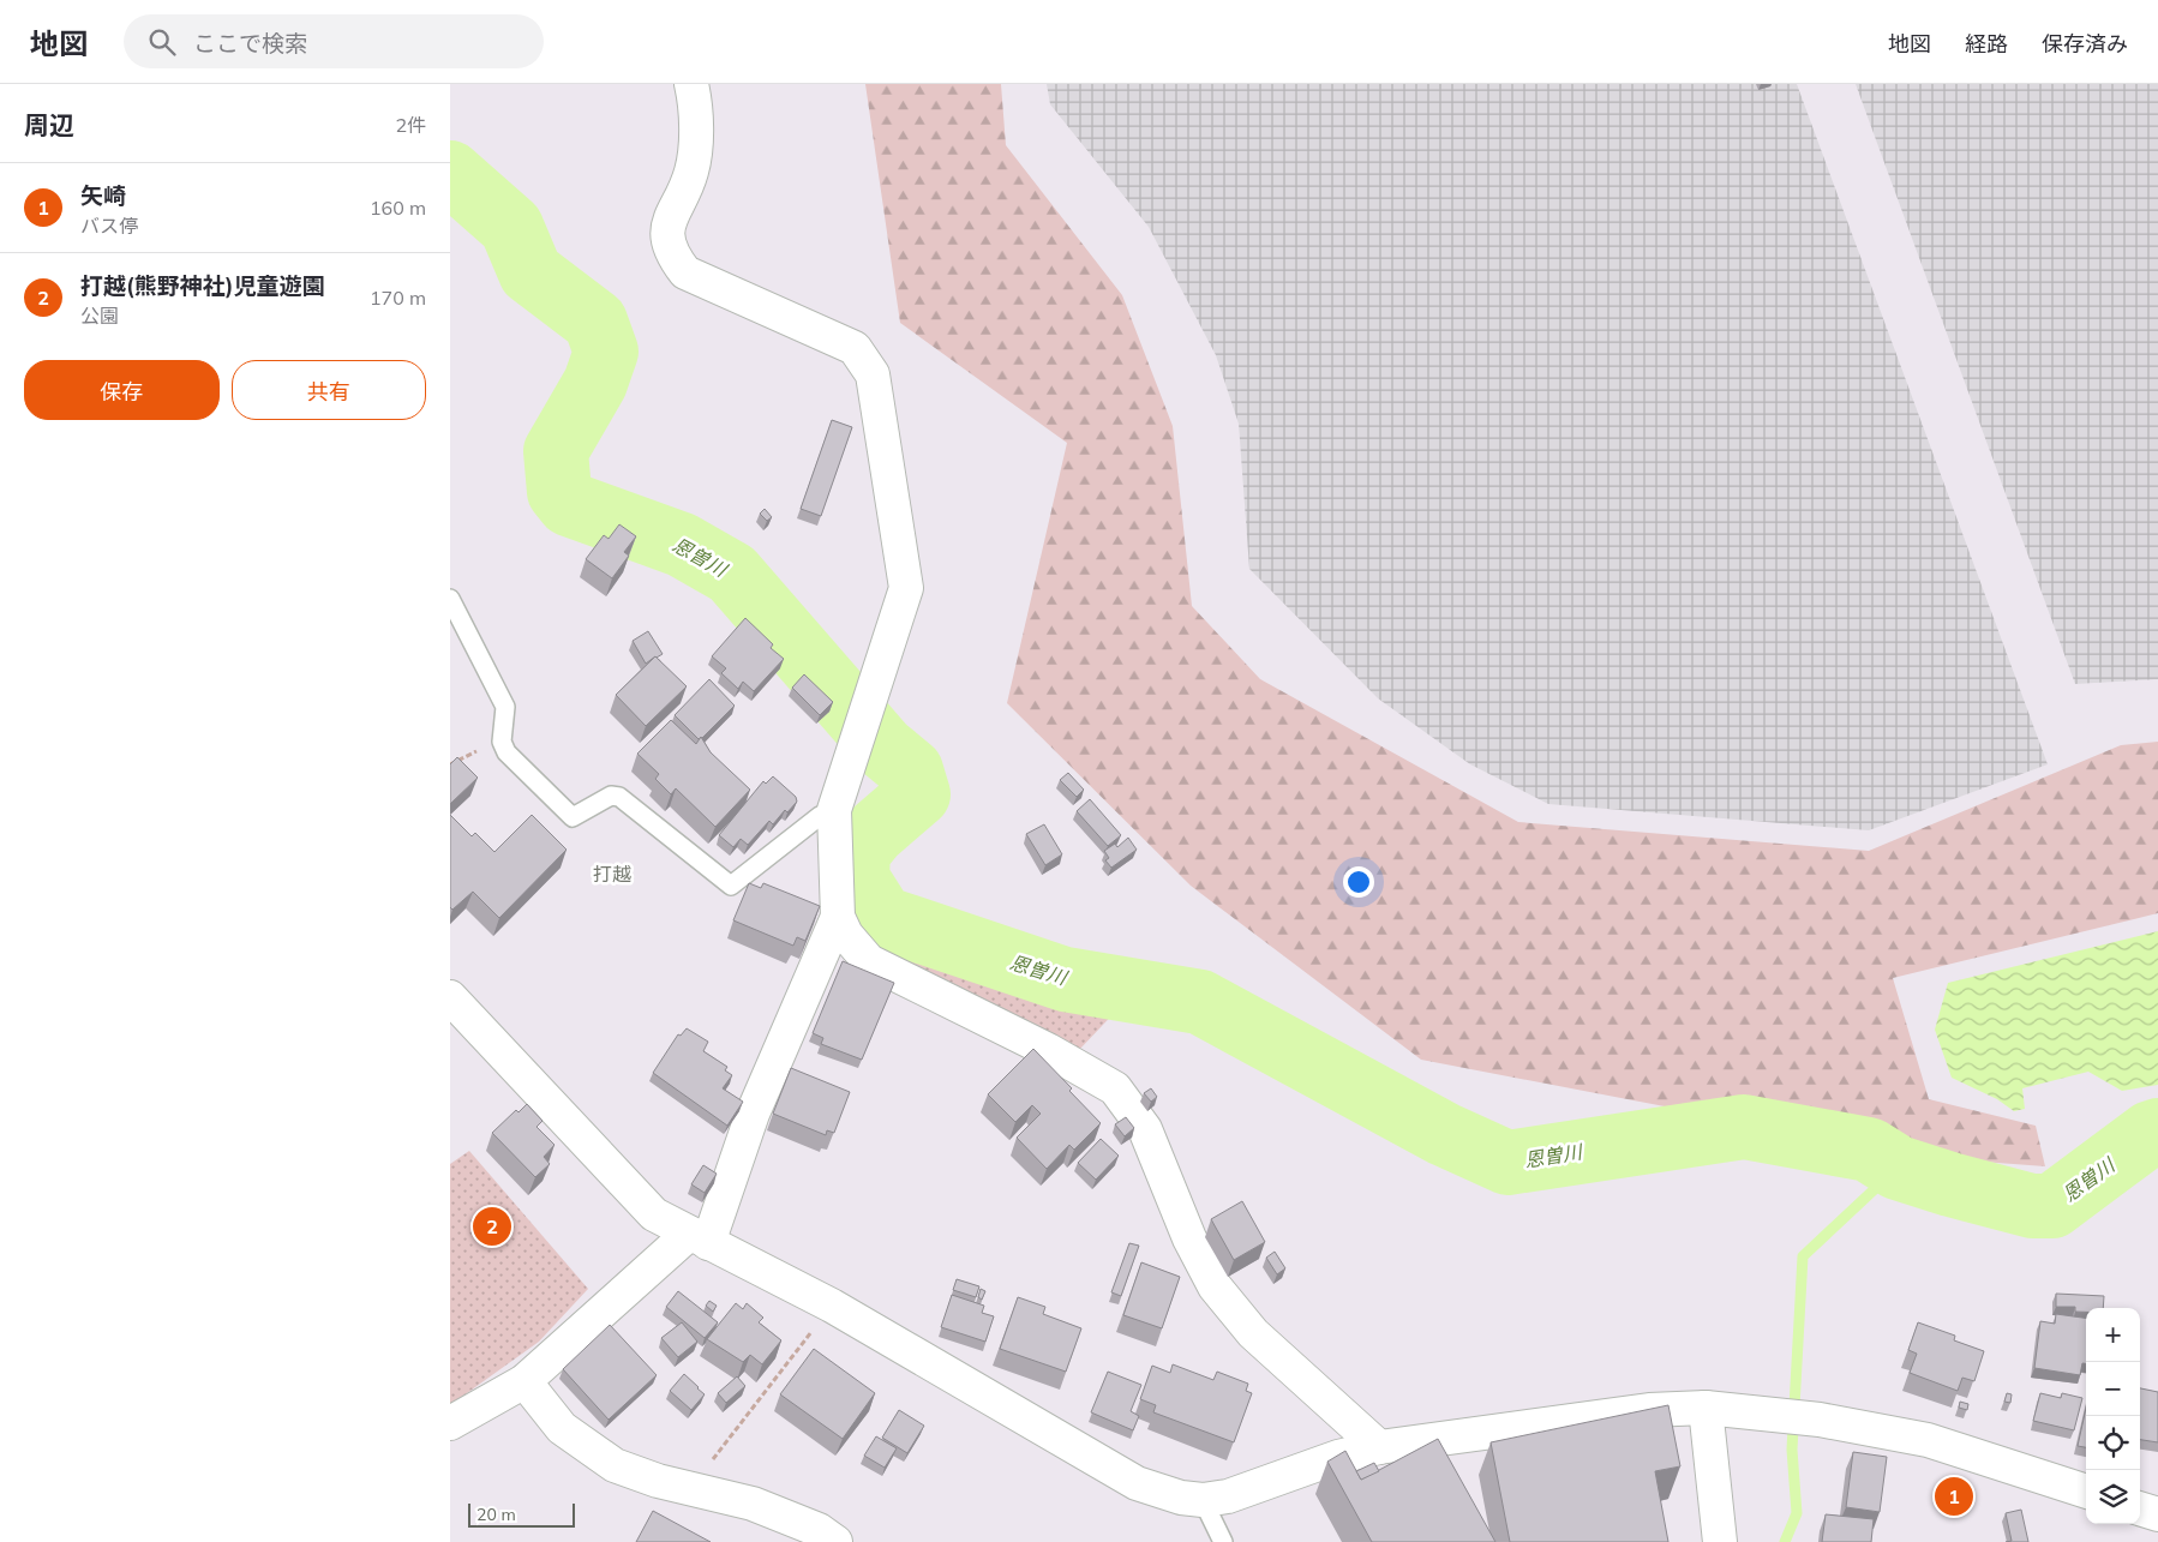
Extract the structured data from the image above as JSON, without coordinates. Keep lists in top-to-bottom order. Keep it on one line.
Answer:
{"districts":["打越"],"water":["恩曽川"],"scale_bar":"20 m","page":{"header":"地図","search":"ここで検索","nav":["地図","経路","保存済み"],"heading":["周辺","2件"],"list":[{"mark":"1","name":"矢崎","note":"バス停","value":"160 m"},{"mark":"2","name":"打越(熊野神社)児童遊園","note":"公園","value":"170 m"}],"buttons":["保存","共有"],"pins":["2","1"],"map_buttons":["+","−"],"scale":"20 m"}}
